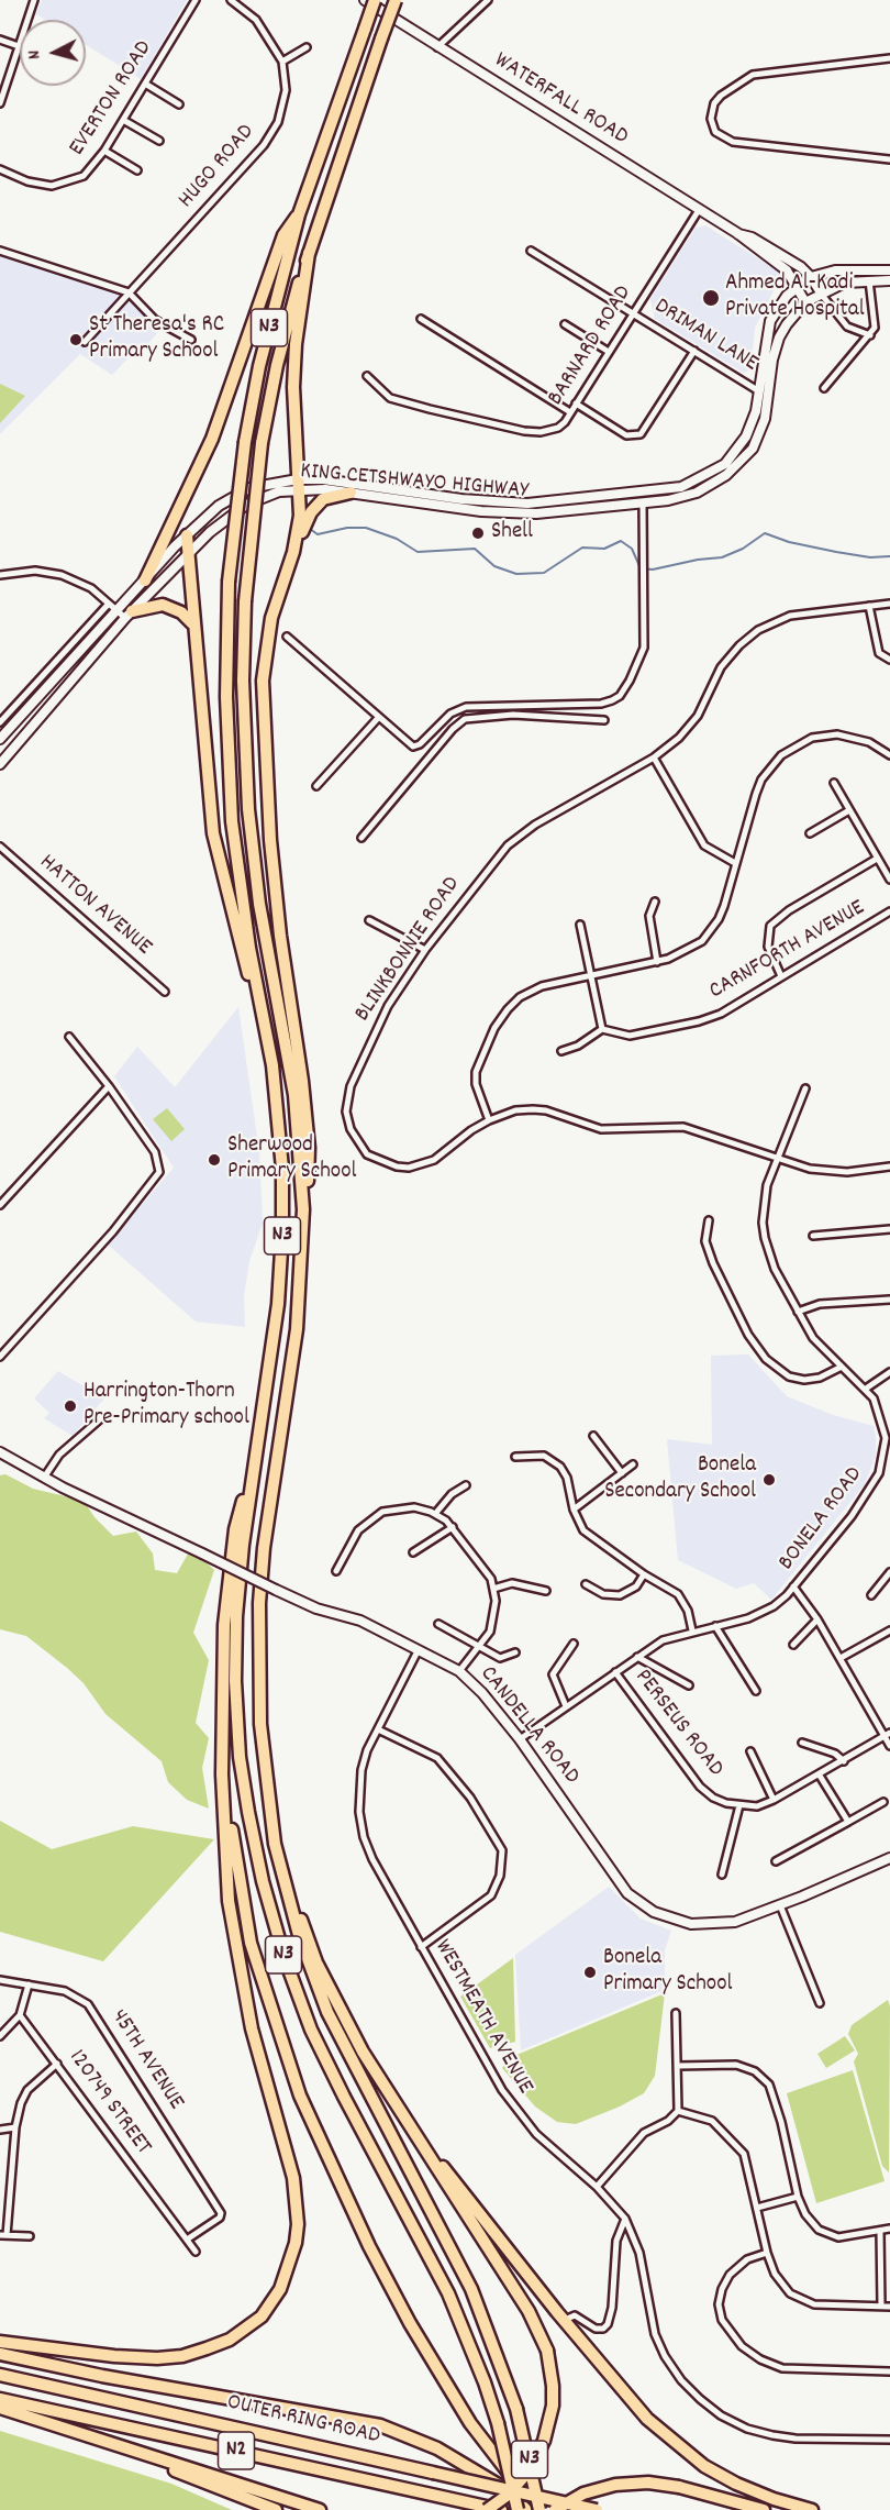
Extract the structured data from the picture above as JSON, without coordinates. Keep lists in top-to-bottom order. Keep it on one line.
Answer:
{"streets":{"highway":["N3","OUTER RING ROAD","N2"],"main road":["WATERFALL ROAD","KING CETSHWAYO HIGHWAY","CANDELLA ROAD"],"street":["EVERTON ROAD","HUGO ROAD","DRIMAN LANE","BARNARD ROAD","HATTON AVENUE","BLINKBONNIE ROAD","CARNFORTH AVENUE","BONELA ROAD","PERSEUS ROAD","WESTMEATH AVENUE","45TH AVENUE","120749 STREET"]},"crossings":[["WATERFALL ROAD","BARNARD ROAD"],["WATERFALL ROAD","KING CETSHWAYO HIGHWAY"],["DRIMAN LANE","BARNARD ROAD"],["DRIMAN LANE","KING CETSHWAYO HIGHWAY"],["BLINKBONNIE ROAD","BONELA ROAD"],["BONELA ROAD","PERSEUS ROAD"],["BONELA ROAD","CANDELLA ROAD"],["CANDELLA ROAD","WESTMEATH AVENUE"],["45TH AVENUE","120749 STREET"]],"places":["Ahmed Al-Kadi Private Hospital","St Theresa's RC Primary School","Shell","Sherwood Primary School","Harrington-Thorn Pre-Primary school","Bonela Secondary School","Bonela Primary School"],"north":"left"}
